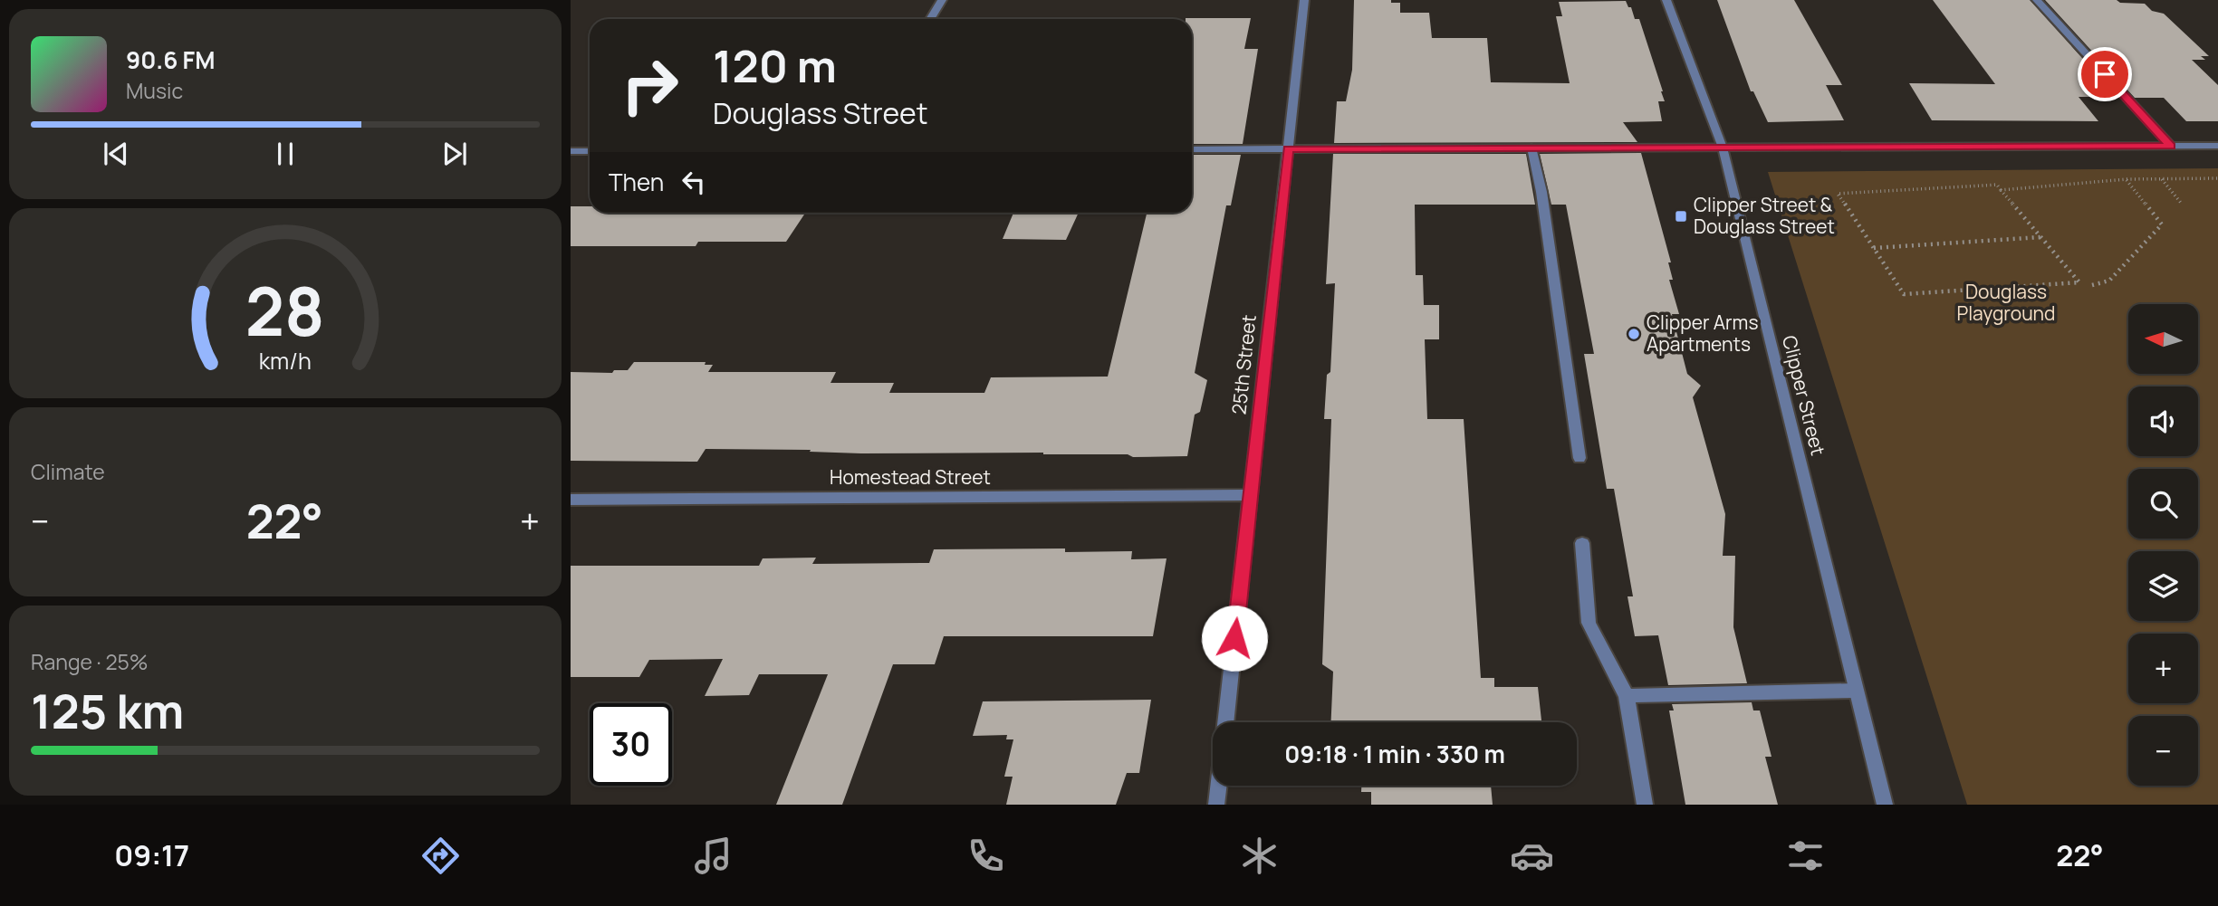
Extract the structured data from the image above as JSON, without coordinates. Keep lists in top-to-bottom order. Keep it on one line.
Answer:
{"streets":{"street":["25th Street","Clipper Street","Homestead Street"]},"crossings":[["25th Street","Homestead Street"]],"parks":["Douglass Playground"],"places":{"transit":["Clipper Street & Douglass Street"],"other":["Clipper Arms Apartments"]},"north":"left","page":{"turn":["120 m","Douglass Street"],"song":["90.6 FM","Music"],"then":"Then","map_buttons":["+","−"],"tile":["Climate",["Range · 25%","125 km"]],"heat":["−","22°","+"],"limit":"30","trip":"09:18 · 1 min · 330 m","tabs":["09:17","22°"],"gauge":["28","km/h"]}}
